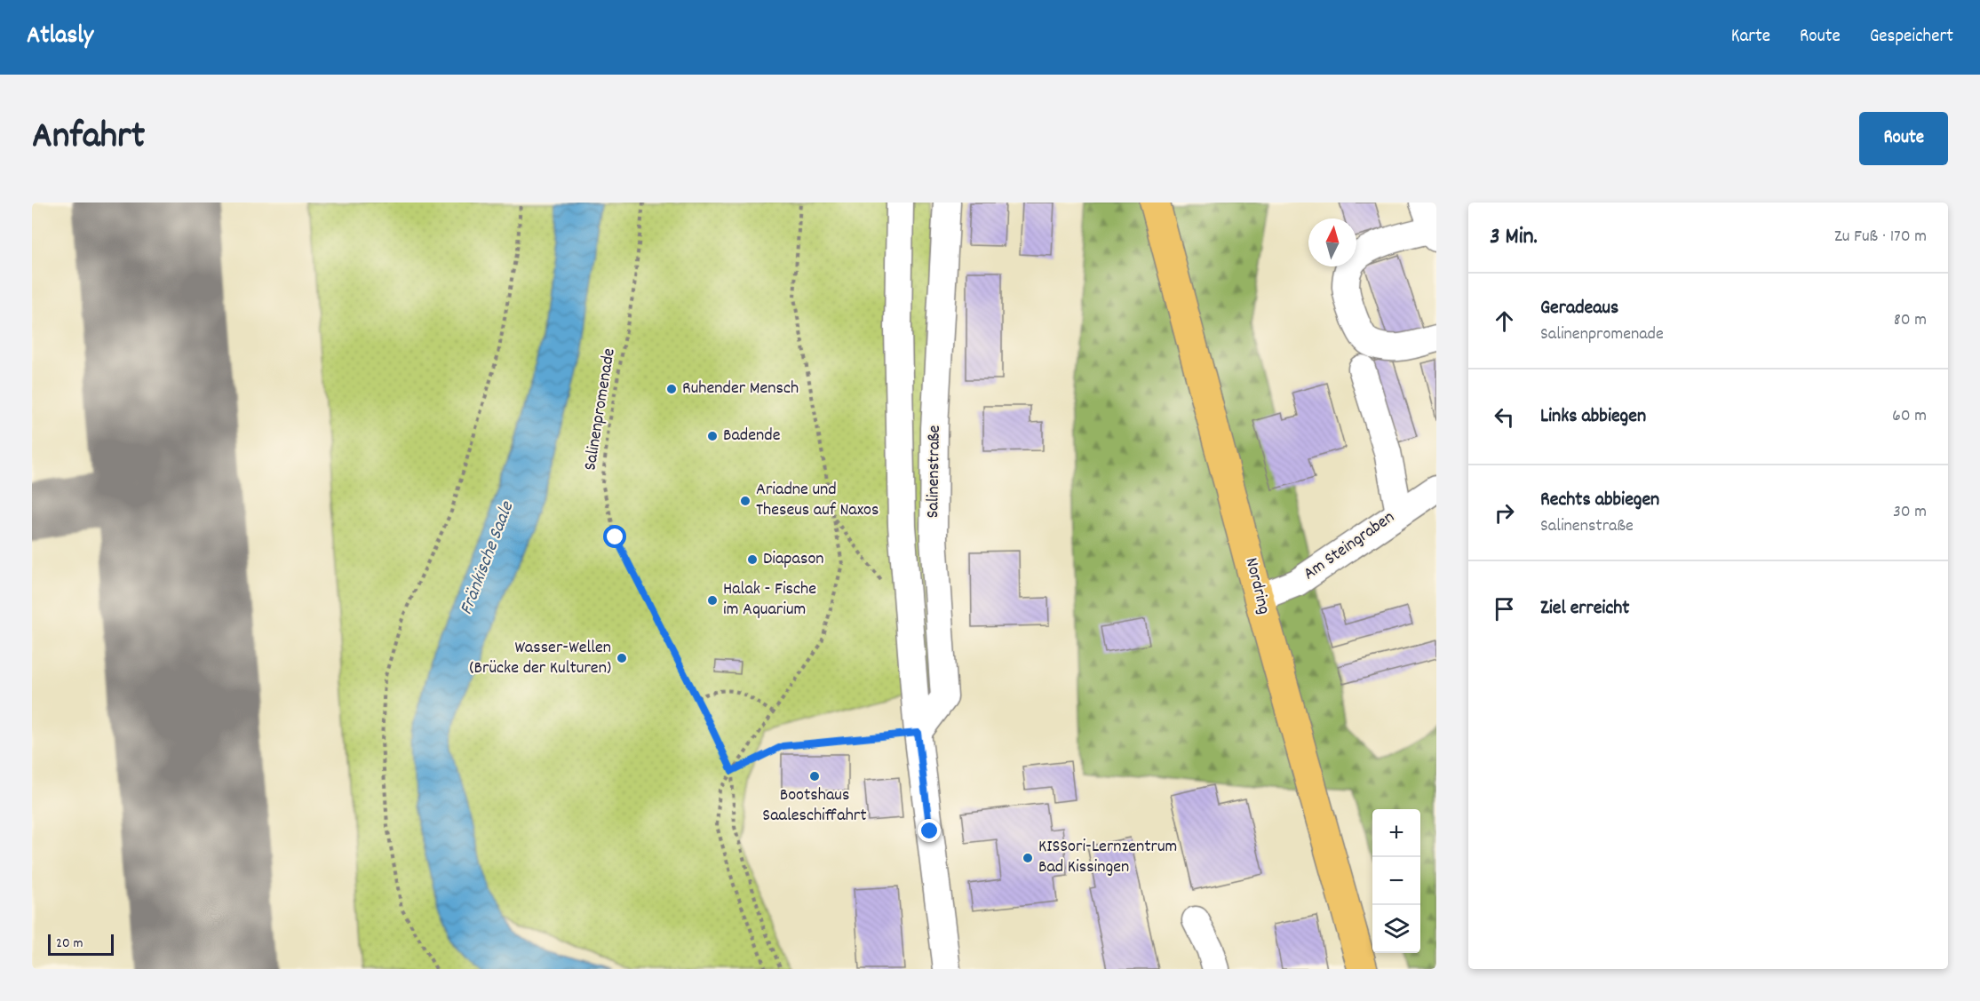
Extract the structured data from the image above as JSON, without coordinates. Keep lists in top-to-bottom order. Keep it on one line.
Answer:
{"streets":{"main road":["Nordring"],"street":["Salinenstraße","Am Steingraben"],"path":["Salinenpromenade"]},"crossings":[["Am Steingraben","Nordring"]],"water":["Fränkische Saale"],"places":["Ruhender Mensch","Badende","Ariadne und Theseus auf Naxos","Diapason","Halak - Fische im Aquarium","Wasser-Wellen (Brücke der Kulturen)","Bootshaus Saaleschiffahrt","KISSori-Lernzentrum Bad Kissingen"],"scale_bar":"20 m","north":"top","page":{"header":"Atlasly","nav":["Karte","Route","Gespeichert"],"title":"Anfahrt","buttons":"Route","heading":["3 Min.","Zu Fuß · 170 m"],"list":[["Geradeaus","Salinenpromenade","80 m"],["Links abbiegen","60 m"],["Rechts abbiegen","Salinenstraße","30 m"],"Ziel erreicht"],"map_buttons":["+","−"],"scale":"20 m"}}
